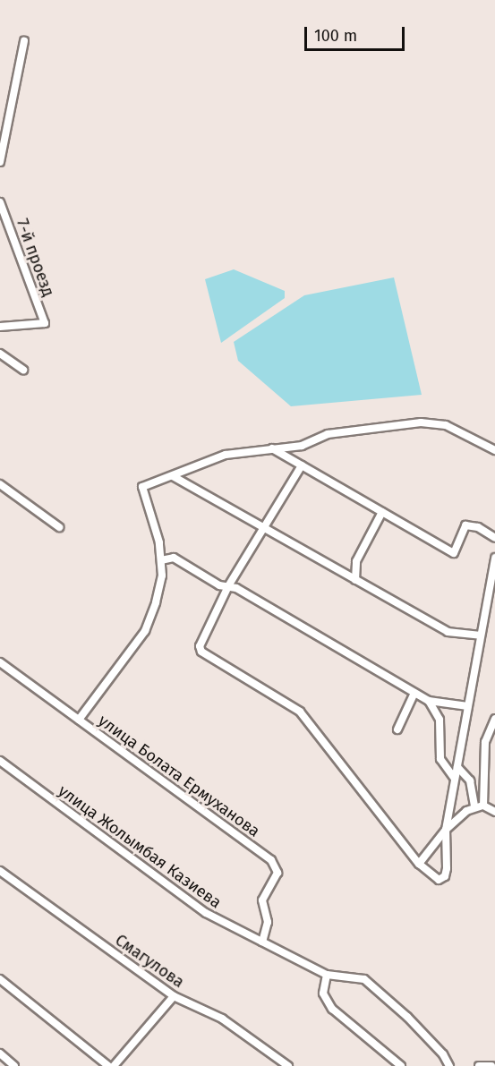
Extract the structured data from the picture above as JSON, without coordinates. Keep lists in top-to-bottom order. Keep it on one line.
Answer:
{"streets":{"street":["7-й проезд","улица Болата Ермуханова","улица Жолымбая Казиева","Смагулова"]},"crossings":[["улица Болата Ермуханова","улица Жолымбая Казиева"]],"scale_bar":"100 m"}
